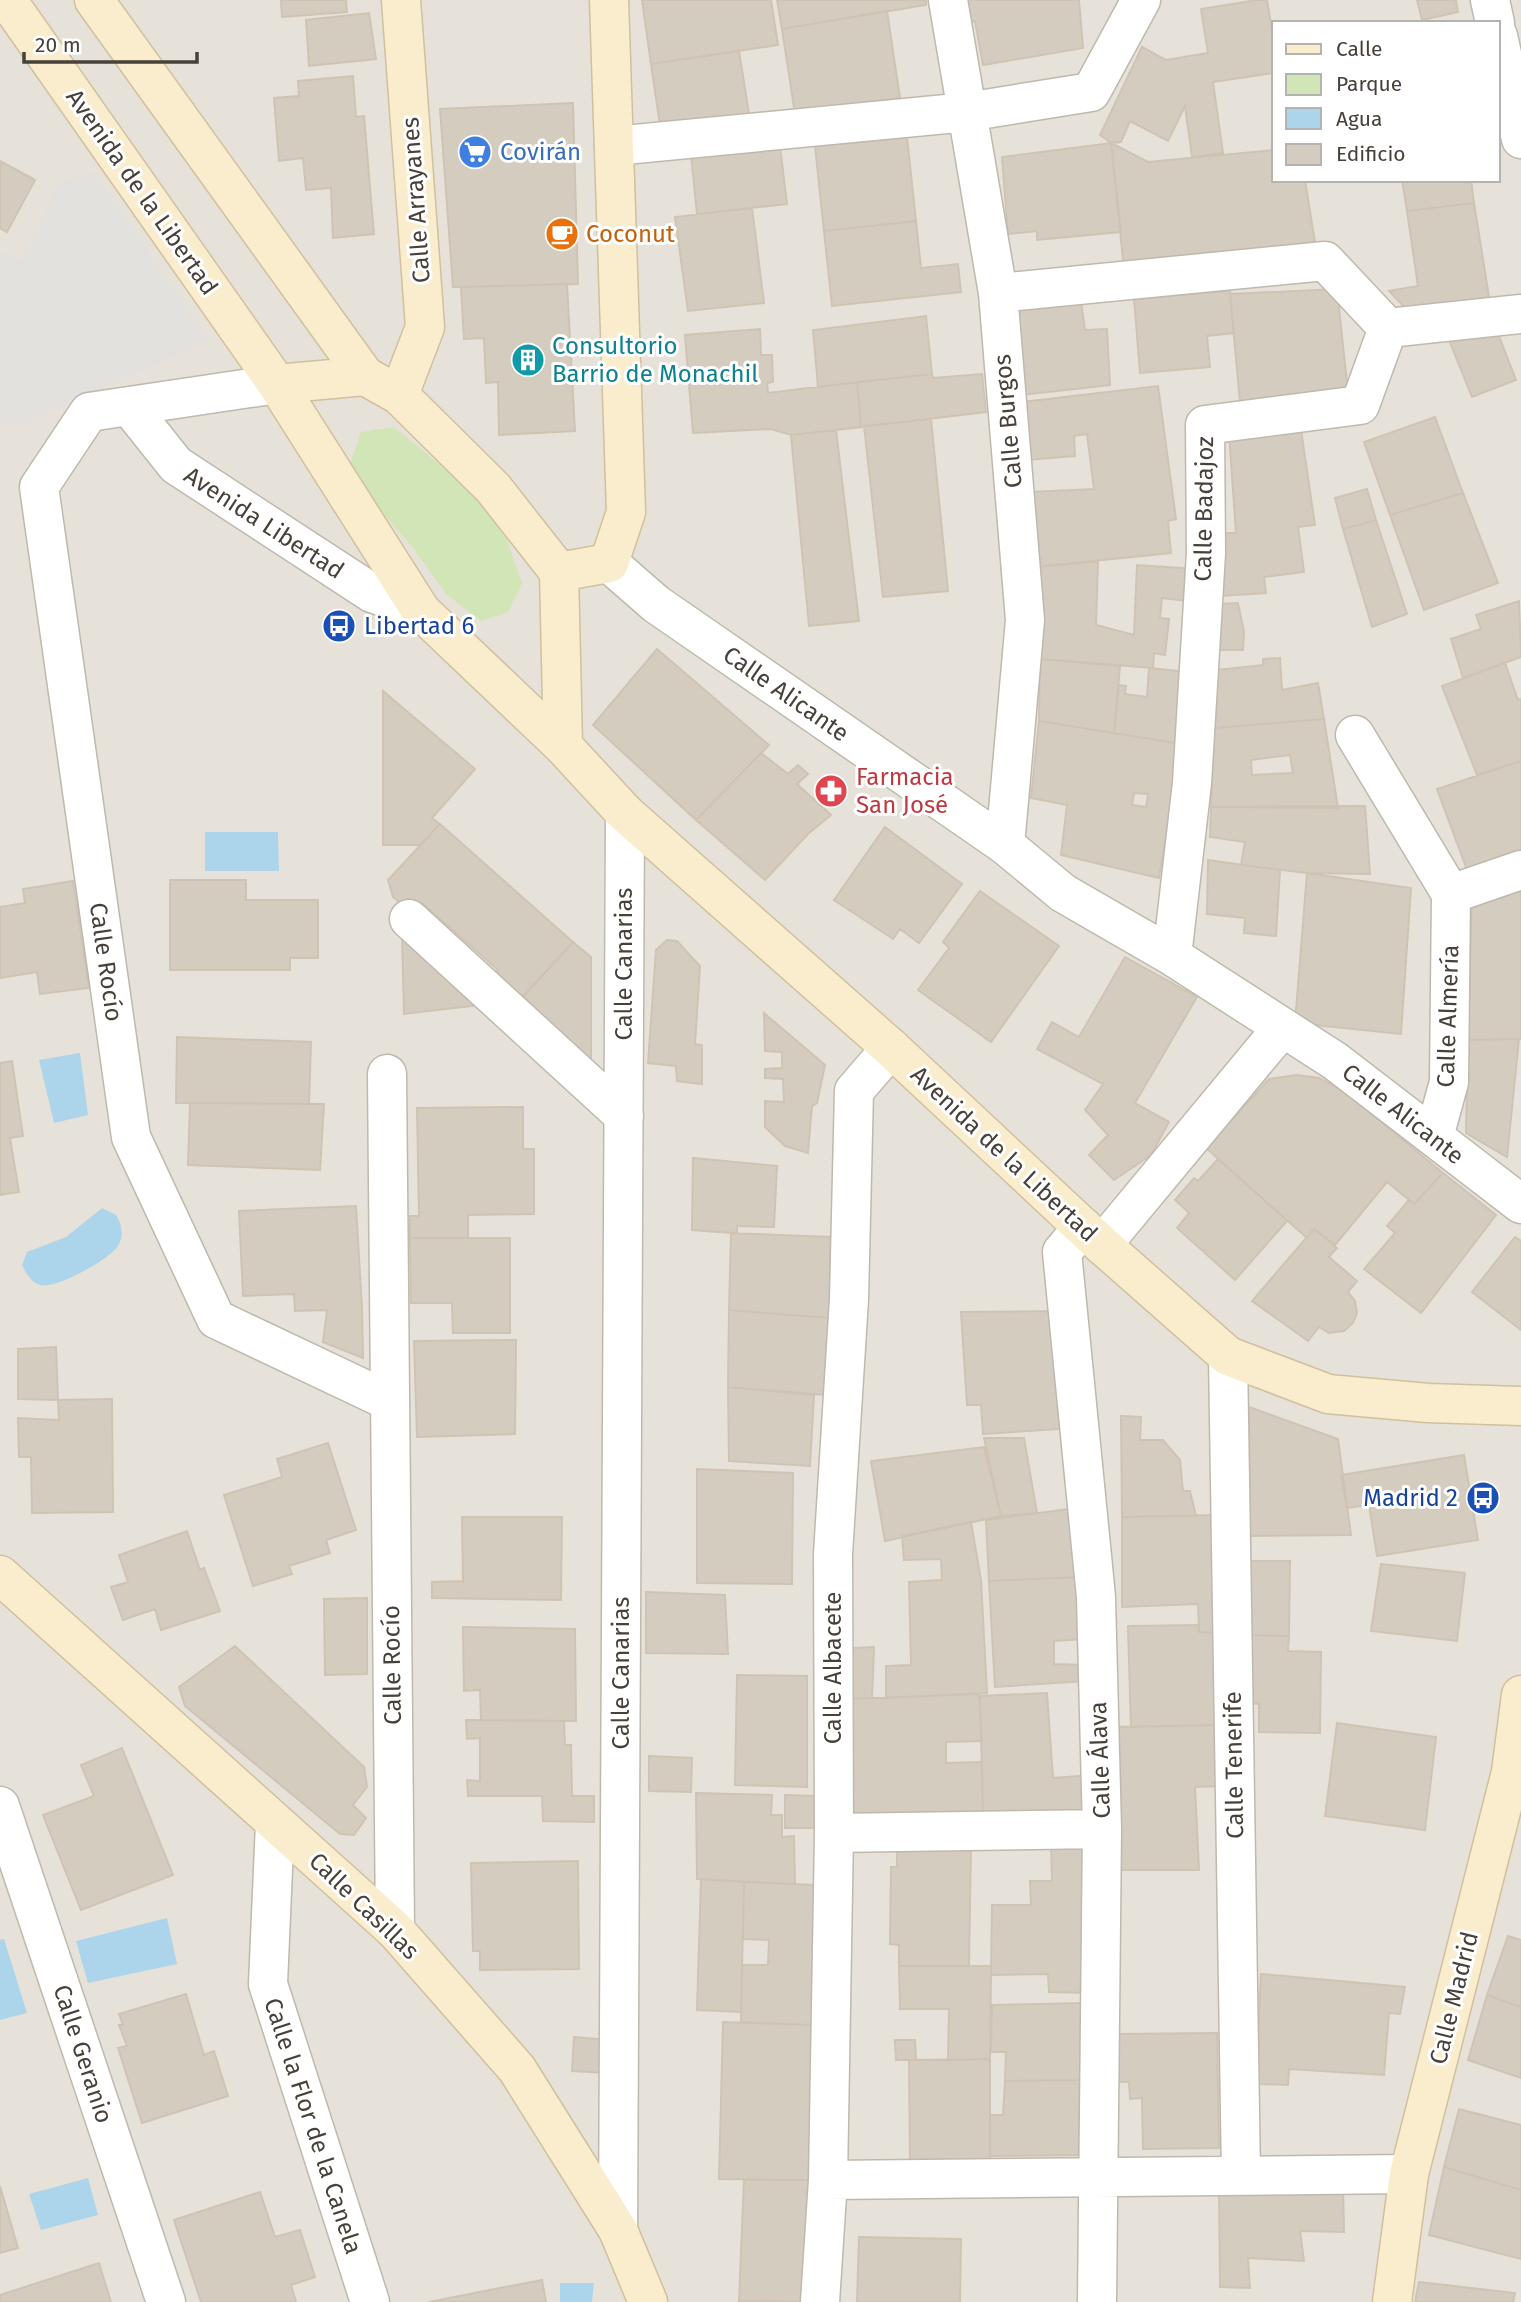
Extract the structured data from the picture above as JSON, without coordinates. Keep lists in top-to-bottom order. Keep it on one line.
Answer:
{"streets":{"street":["Avenida de la Libertad","Calle Arrayanes","Calle Burgos","Calle Badajoz","Avenida Libertad","Calle Alicante","Calle Rocío","Calle Canarias","Calle Almería","Calle Albacete","Calle Álava","Calle Tenerife","Calle Casillas","Calle Madrid","Calle Geranio","Calle la Flor de la Canela"]},"crossings":[["Avenida de la Libertad","Avenida Libertad"],["Avenida de la Libertad","Calle Canarias"],["Avenida de la Libertad","Calle Albacete"],["Avenida de la Libertad","Calle Álava"],["Avenida de la Libertad","Calle Tenerife"],["Calle Burgos","Calle Alicante"],["Calle Badajoz","Calle Alicante"],["Avenida Libertad","Calle Rocío"],["Calle Alicante","Calle Almería"],["Calle Rocío","Calle Casillas"],["Calle Canarias","Calle Casillas"],["Calle Casillas","Calle la Flor de la Canela"]],"places":{"supermarket":["Covirán"],"cafe":["Coconut"],"building":["Consultorio Barrio de Monachil"],"bus stop":["Libertad 6","Madrid 2"],"pharmacy":["Farmacia San José"]},"legend":["Calle","Parque","Agua","Edificio"],"scale_bar":"20 m"}
